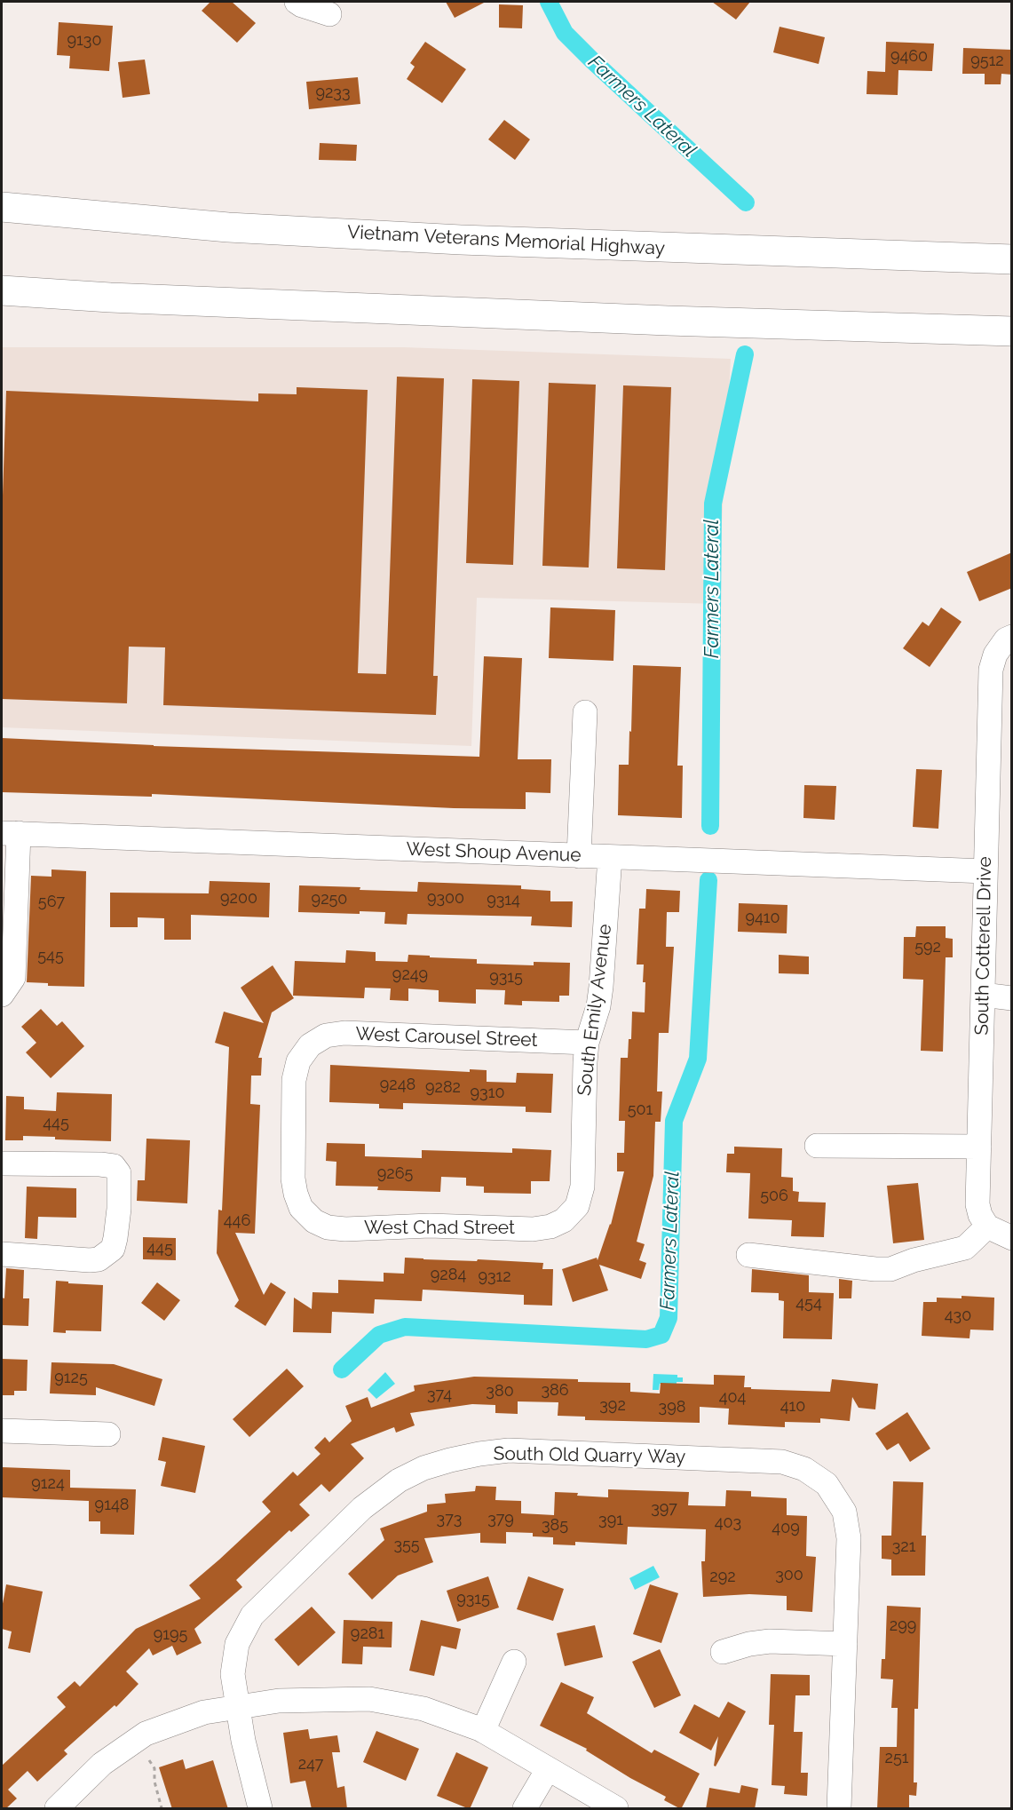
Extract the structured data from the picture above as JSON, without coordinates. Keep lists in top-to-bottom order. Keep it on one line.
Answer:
{"streets":{"highway":["Vietnam Veterans Memorial Highway"],"street":["West Shoup Avenue","South Cotterell Drive","South Emily Avenue","West Carousel Street","West Chad Street","South Old Quarry Way"]},"crossings":[["West Shoup Avenue","South Cotterell Drive"],["West Shoup Avenue","South Emily Avenue"],["South Emily Avenue","West Carousel Street"],["South Emily Avenue","West Chad Street"],["West Carousel Street","West Chad Street"]],"water":["Farmers Lateral"],"house_numbers":["9130","9460","9512","9233","9200","9300","9250","9314","567","9410","592","545","9249","9315","9248","9282","9310","501","445","9265","506","446","445","9284","9312","454","430","9125","386","380","374","404","392","410","398","9124","9148","397","373","379","391","403","385","409","355","321","300","292","9315","299","9281","9195","251","247"]}
